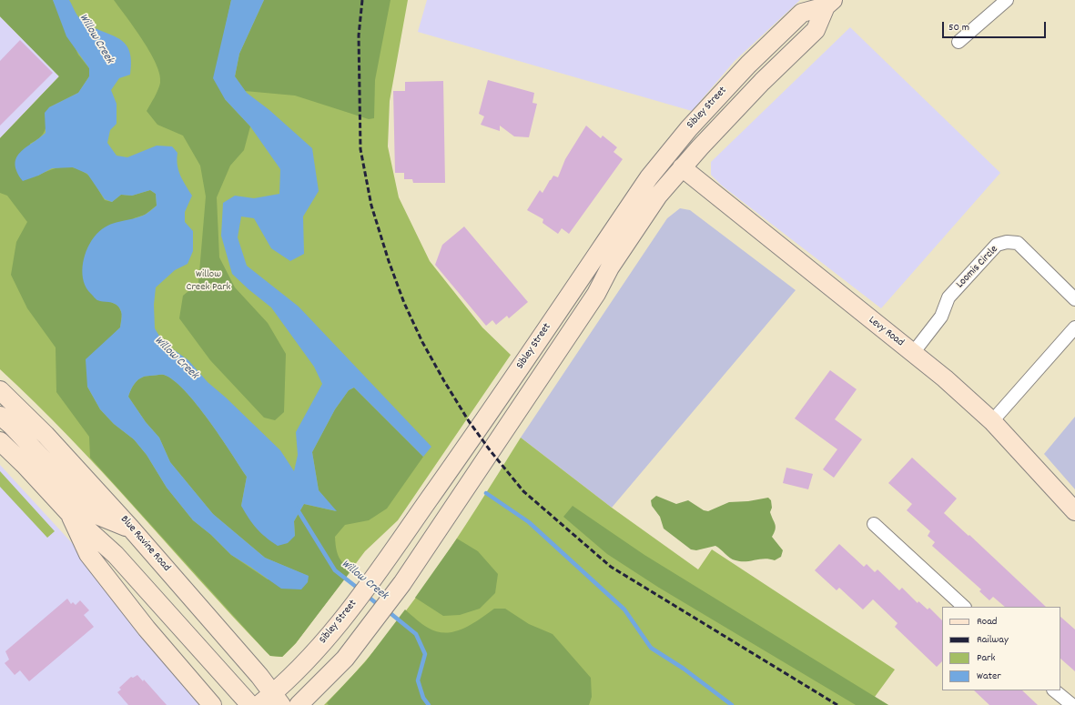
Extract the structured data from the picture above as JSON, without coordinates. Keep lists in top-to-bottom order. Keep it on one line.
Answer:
{"streets":{"street":["Sibley Street","Loomis Circle","Levy Road","Blue Ravine Road"]},"crossings":[["Sibley Street","Levy Road"],["Sibley Street","Blue Ravine Road"],["Loomis Circle","Levy Road"]],"water":["Willow Creek"],"parks":["Willow Creek Park"],"legend":["Road","Railway","Park","Water"],"scale_bar":"50 m"}
